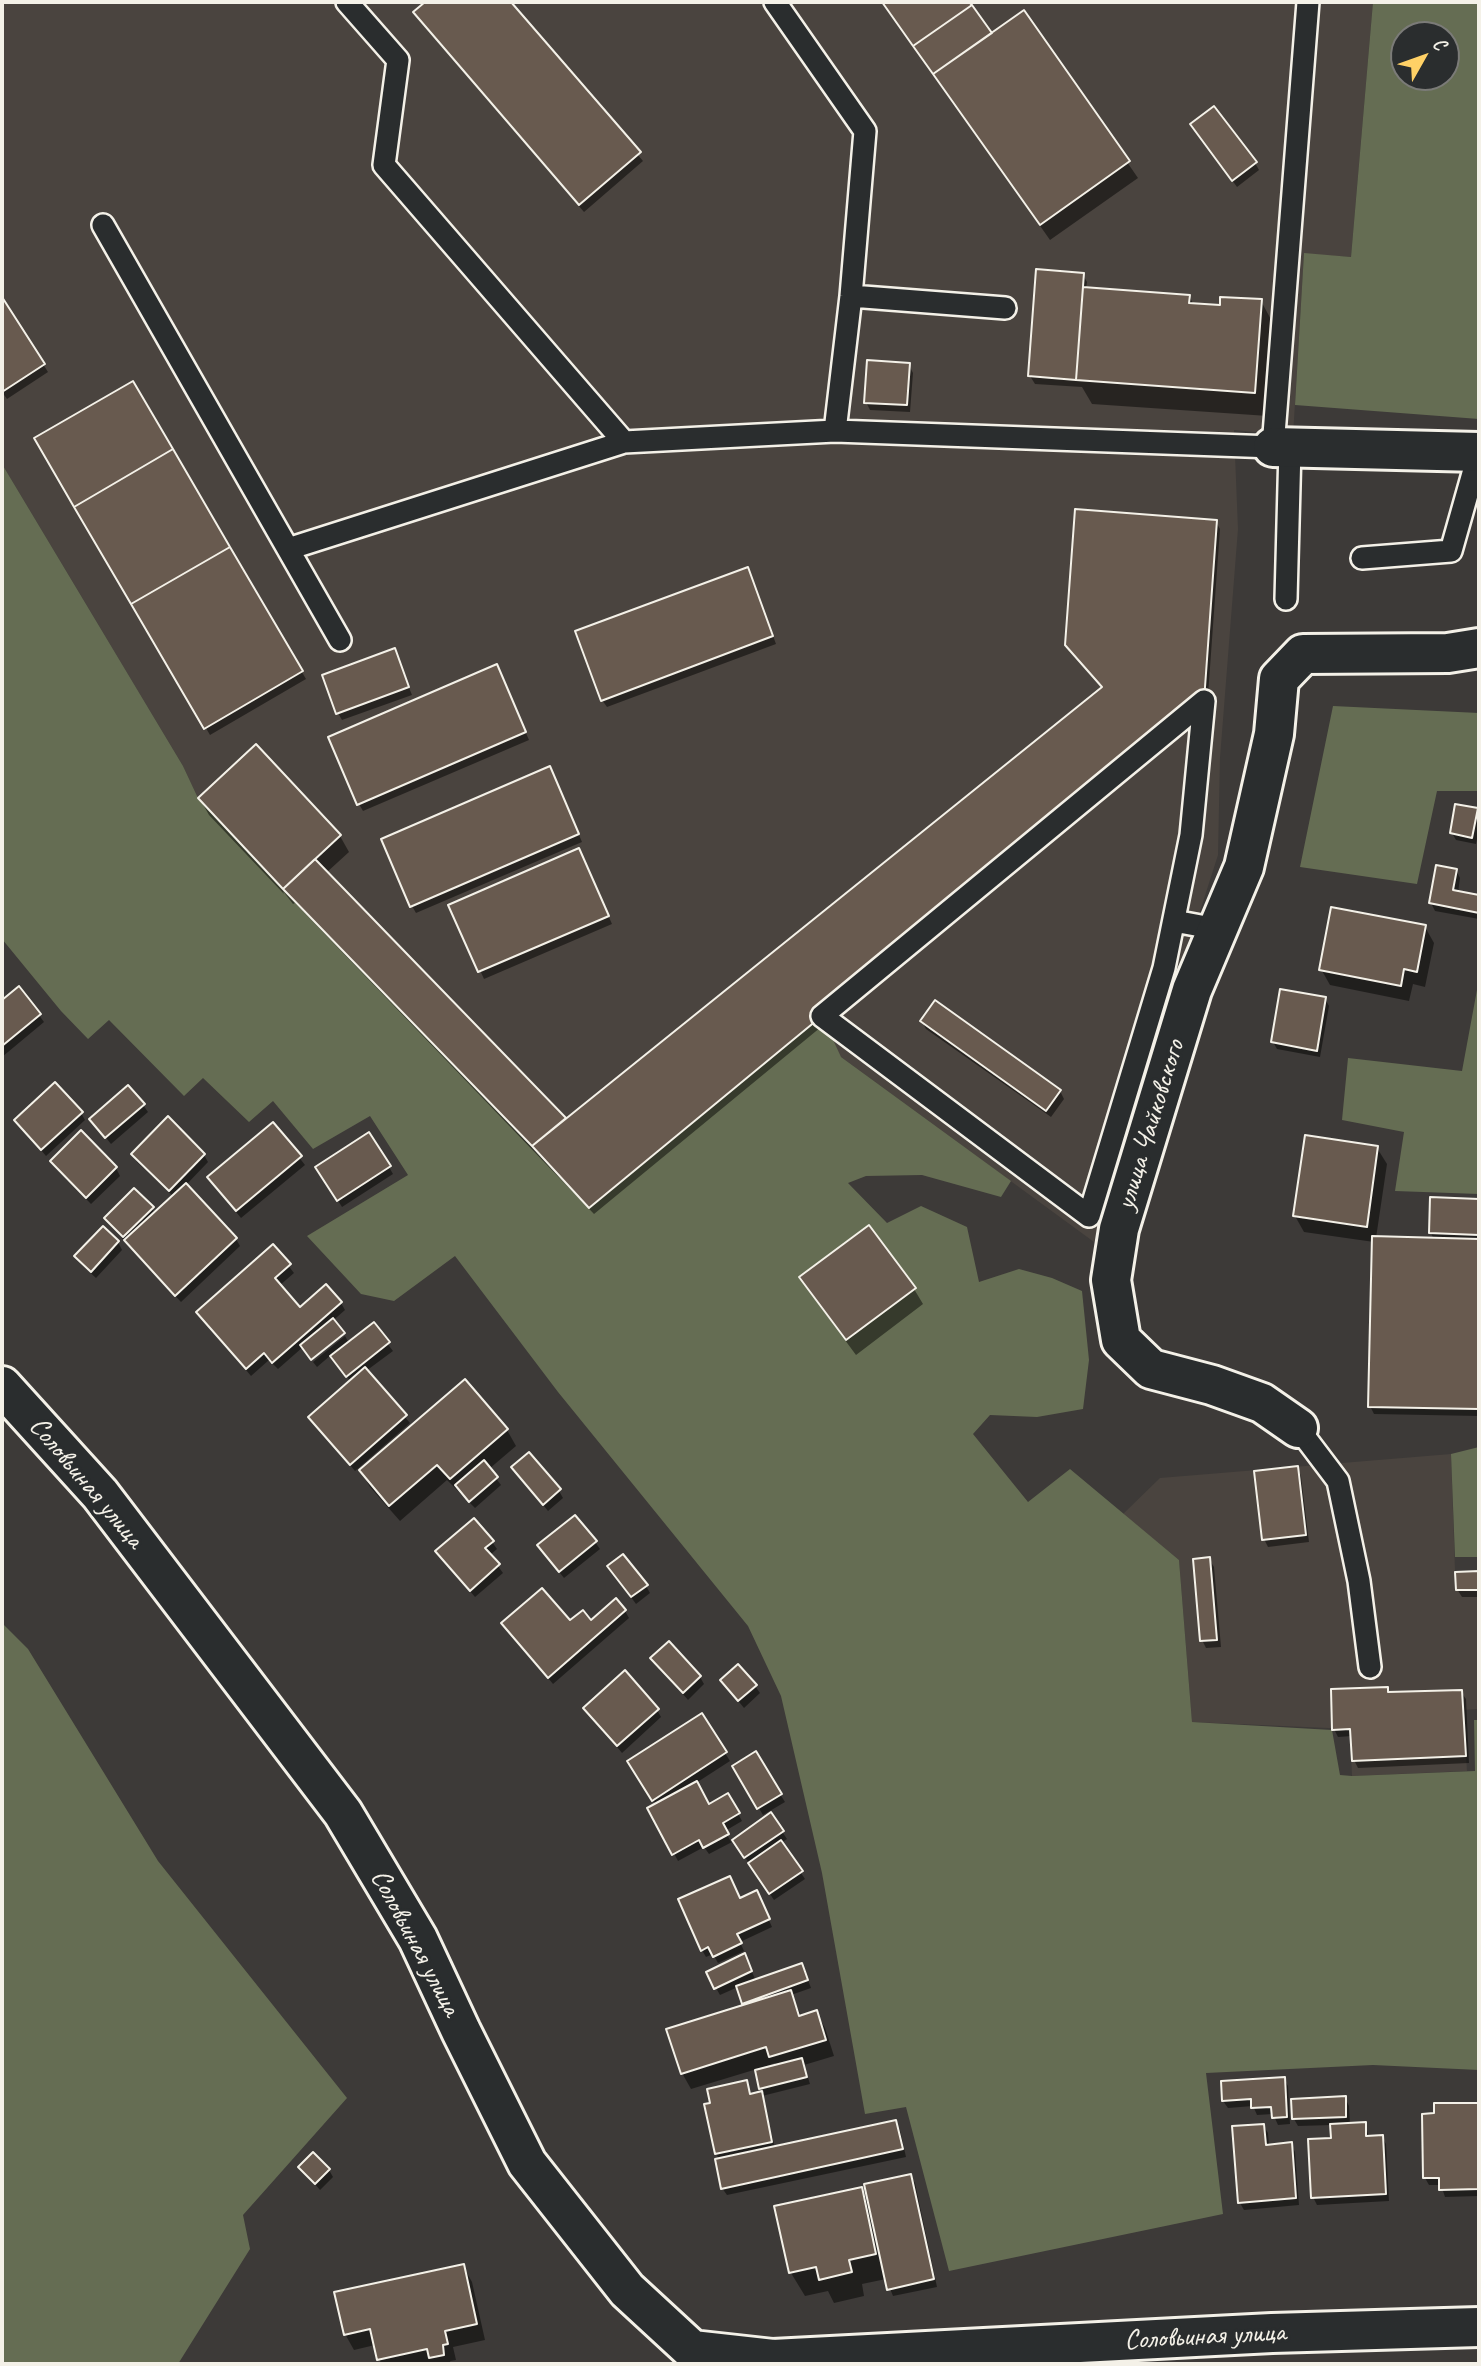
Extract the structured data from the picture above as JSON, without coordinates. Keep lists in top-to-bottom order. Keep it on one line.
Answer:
{"streets":{"street":["улица Чайковского","Соловьиная улица"]},"north":"top right"}
